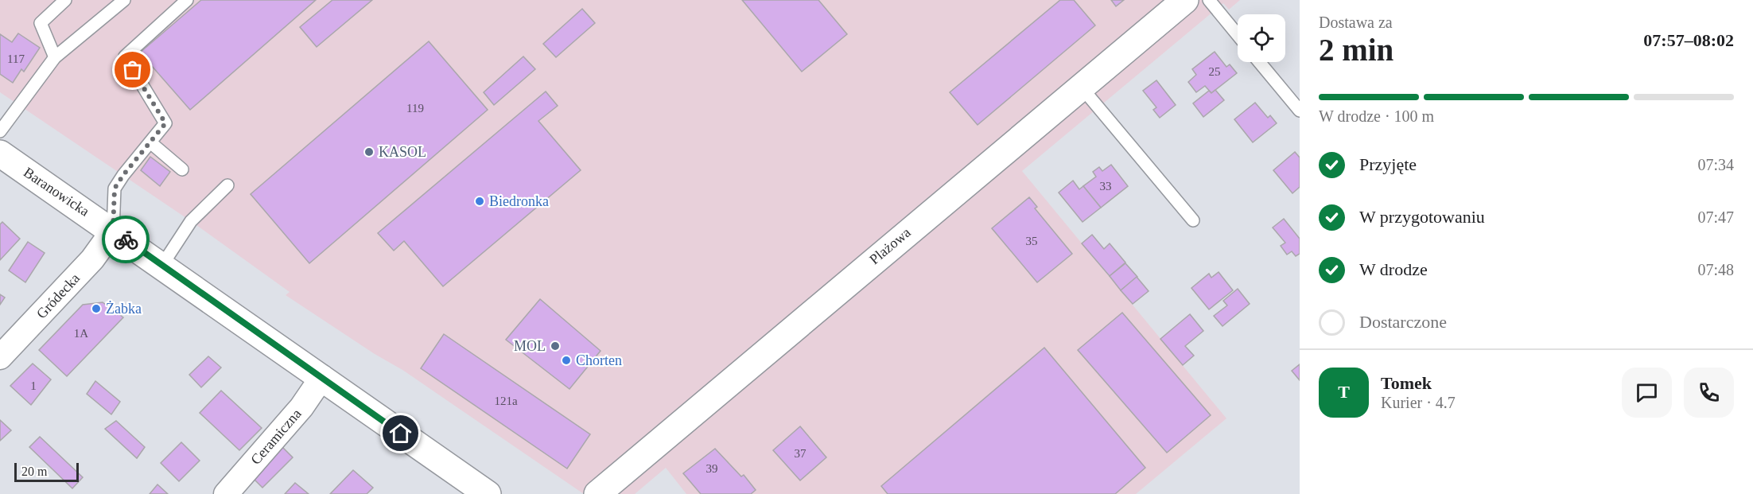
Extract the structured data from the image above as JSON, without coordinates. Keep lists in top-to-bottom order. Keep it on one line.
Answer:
{"streets":{"street":["Baranowicka","Plażowa","Gródecka","Ceramiczna"]},"crossings":[["Baranowicka","Gródecka"],["Baranowicka","Ceramiczna"]],"places":["KASOL","Biedronka","Żabka","MOL","Chorten"],"house_numbers":["117","25","119","33","35","1A","1","121a","37","39"],"scale_bar":"20 m","page":{"heading":["2 min","Dostawa za","07:57–08:02"],"panel":["Tomek","Kurier · 4.7"],"bar":"W drodze · 100 m","list":[["Przyjęte","07:34"],["W przygotowaniu","07:47"],["W drodze","07:48"],"Dostarczone"],"round":"T","scale":"20 m"}}
